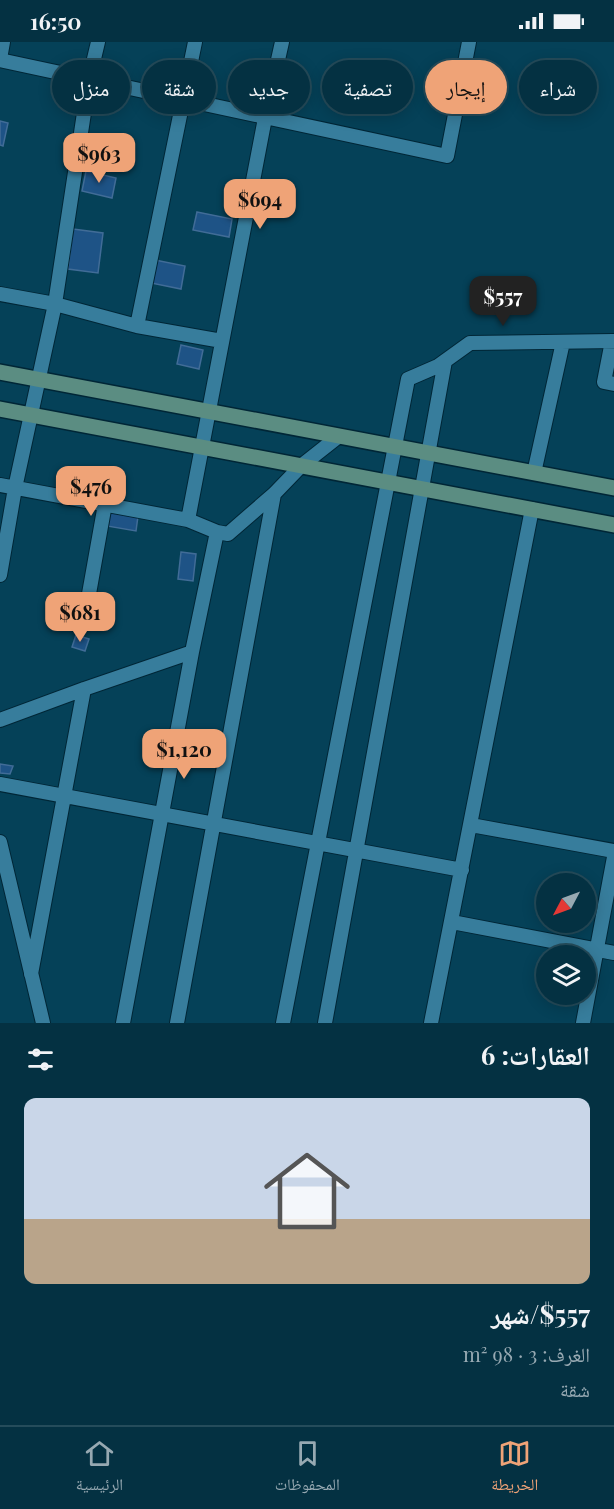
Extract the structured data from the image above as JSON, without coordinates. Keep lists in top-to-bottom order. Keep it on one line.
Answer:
{"north":"bottom left","page":{"status":"16:50","chip":["شراء","إيجار","تصفية","جديد","شقة","منزل"],"price":["$963","$694","$557","$476","$681","$1,120"],"heading":"العقارات: 6","list":[{"name":"$557/شهر","note":"الغرف: 3 · 98 m² · شقة"}],"tabs":["الخريطة","المحفوظات","الرئيسية"]}}
